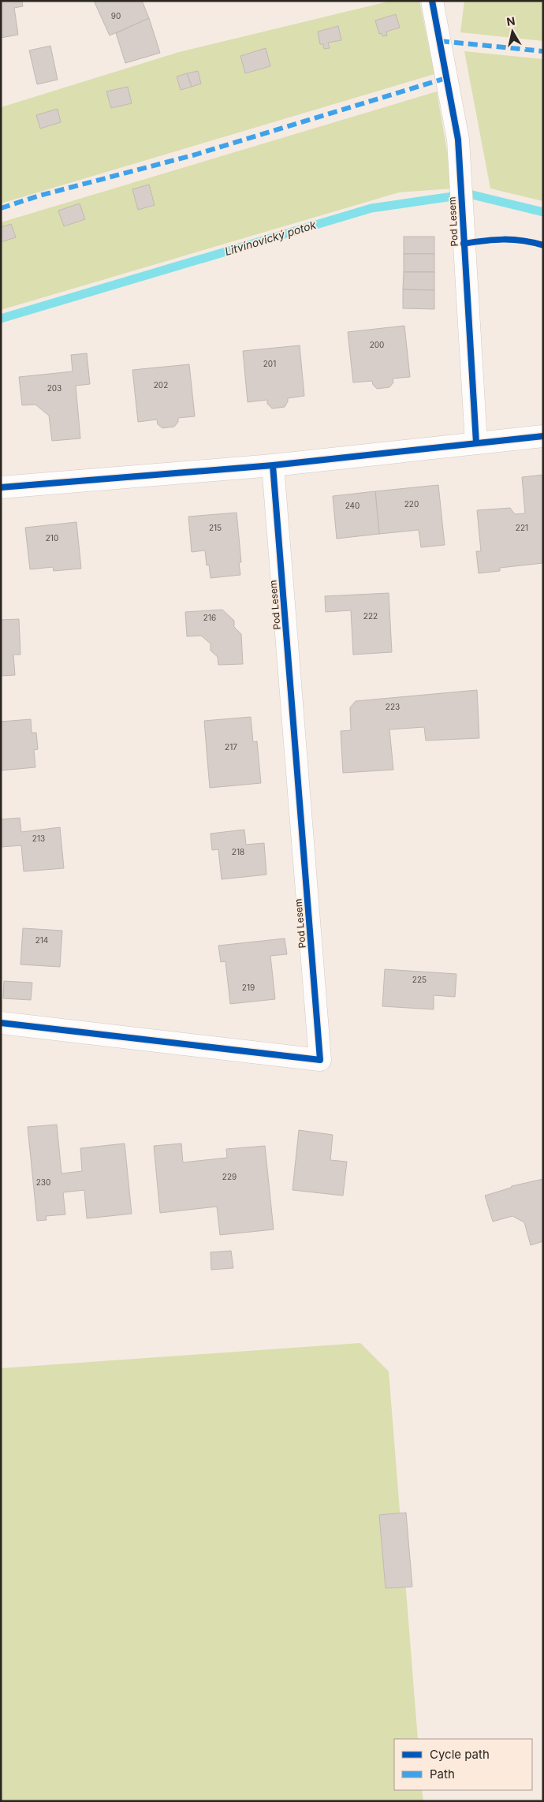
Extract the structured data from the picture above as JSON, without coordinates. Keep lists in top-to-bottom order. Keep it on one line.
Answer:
{"streets":{"street":["Pod Lesem"]},"water":["Litvínovický potok"],"house_numbers":["90","200","201","202","203","220","240","215","221","210","222","216","223","217","213","218","214","225","219","229","230"],"legend":["Cycle path","Path"],"north":"top"}
